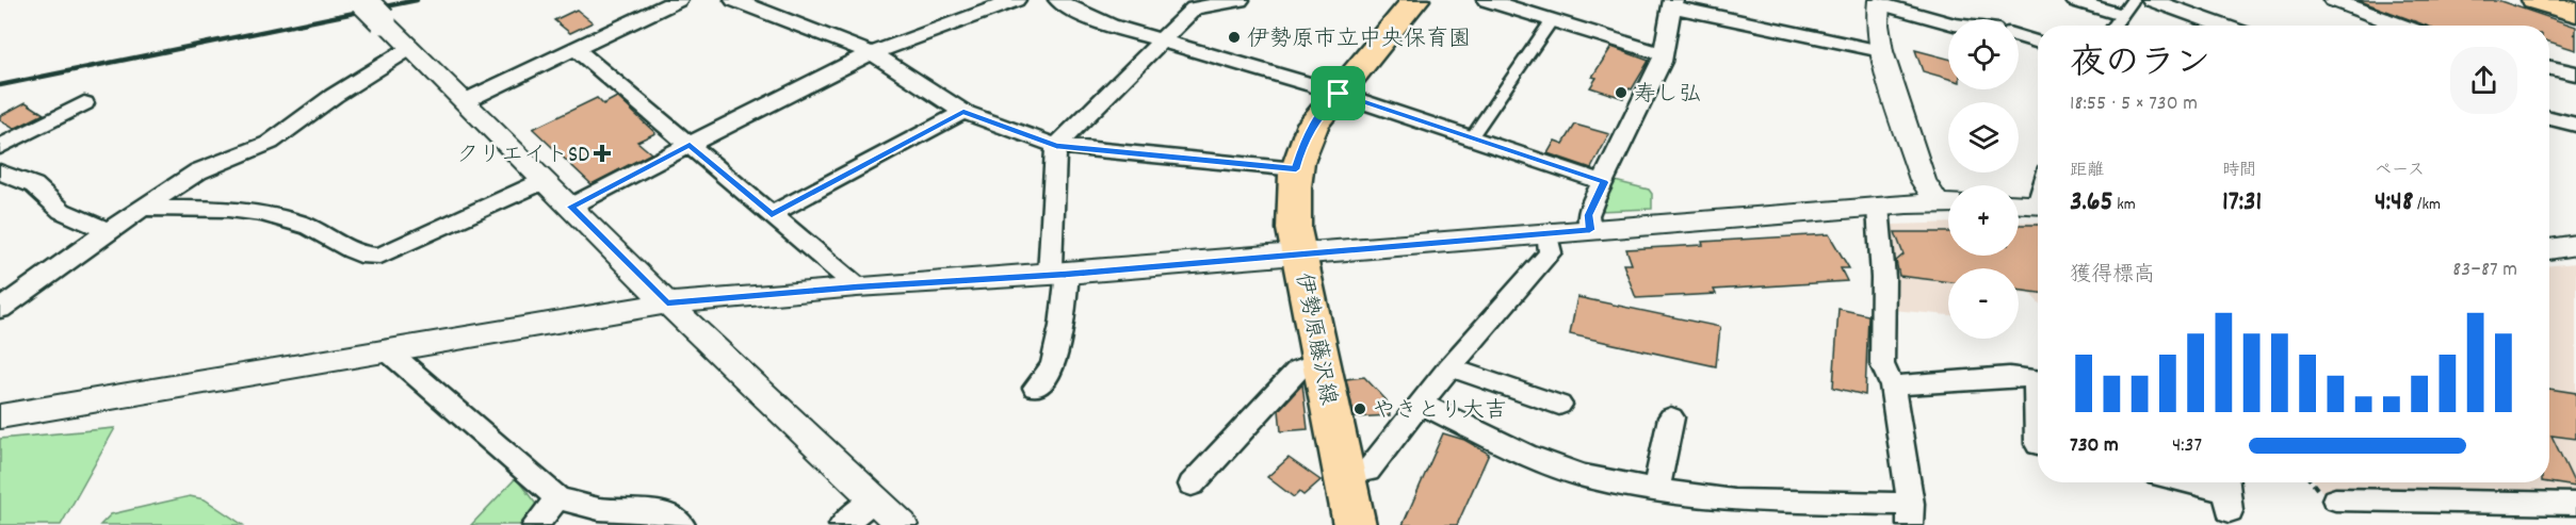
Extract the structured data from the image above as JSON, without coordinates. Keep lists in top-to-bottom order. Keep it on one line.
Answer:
{"streets":{"main road":["伊勢原藤沢線"]},"places":{"other":["伊勢原市立中央保育園","寿し弘","やきとり大吉"],"health":["クリエイトSD"]},"page":{"map_buttons":["+","−"],"heading":["夜のラン","18:55 · 5 × 730 m"],"stats":[["距離","3.65 km"],["時間","17:31"],["ペース","4:48 /km"]],"chart":["獲得標高","83–87 m"],"list":[{"name":"730 m","note":"4:37"}]}}
